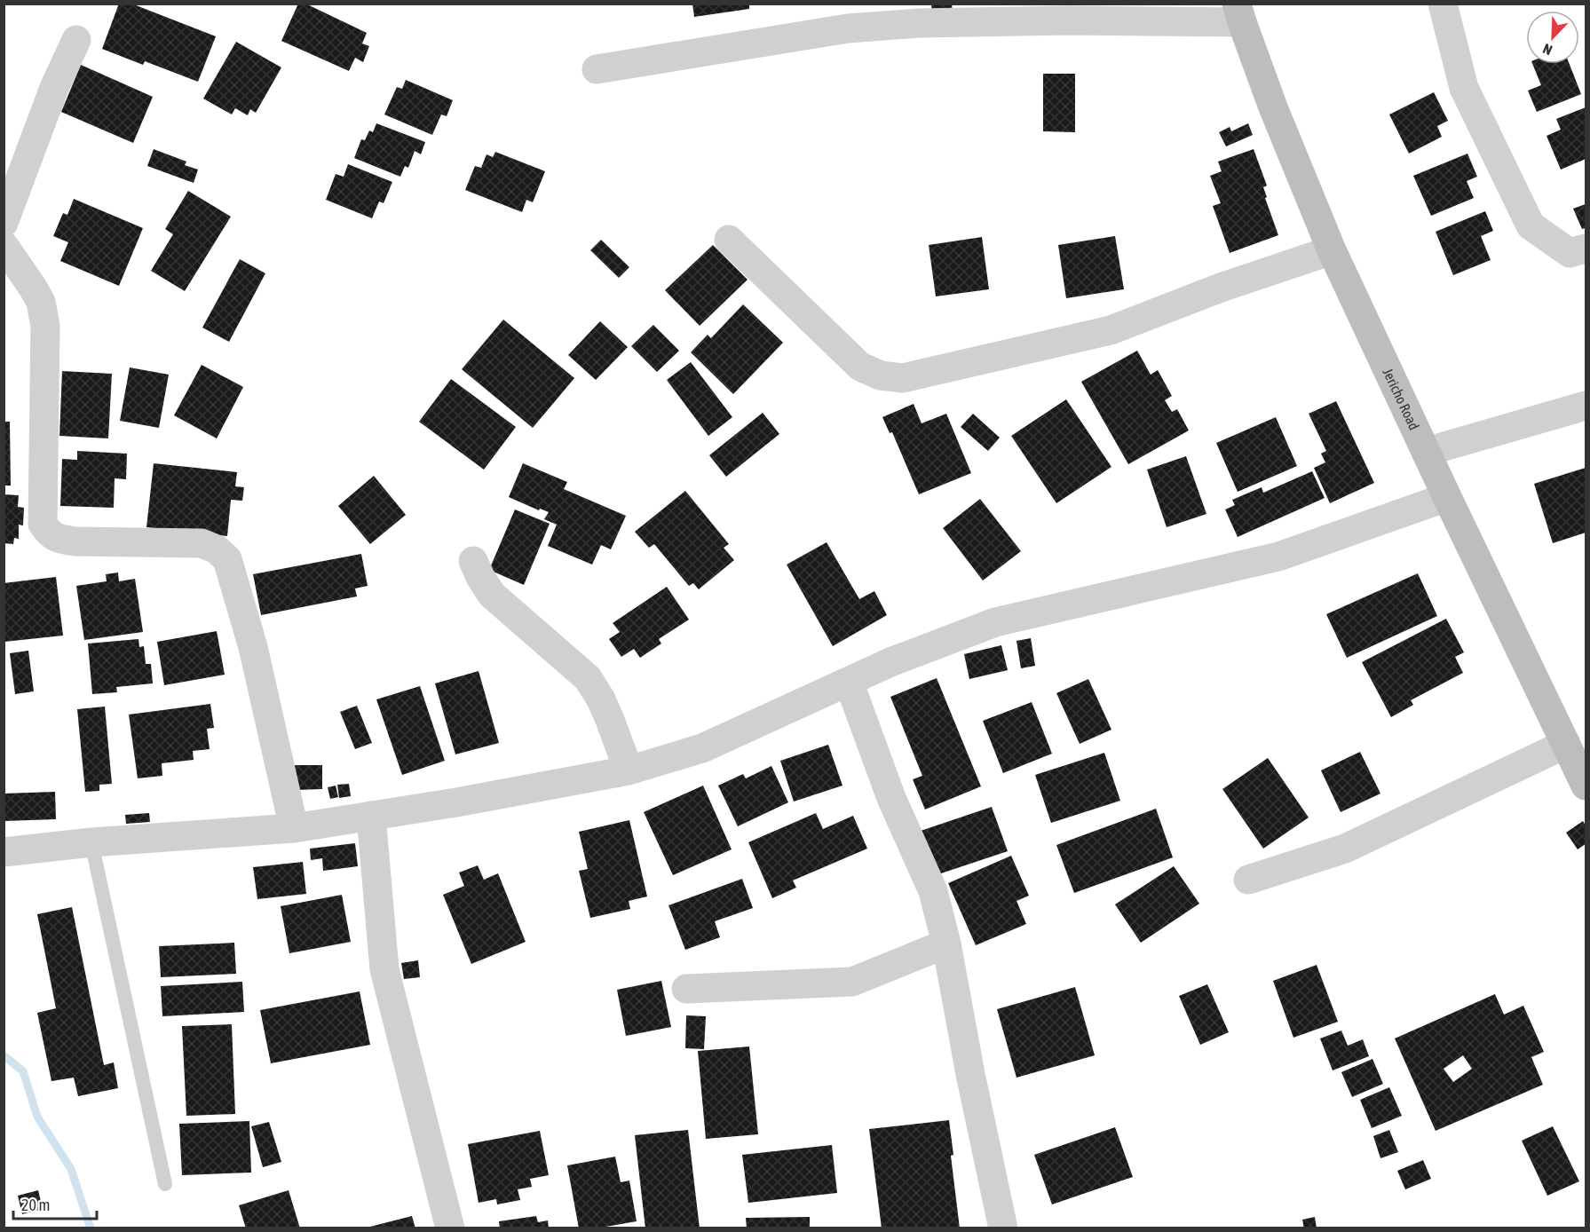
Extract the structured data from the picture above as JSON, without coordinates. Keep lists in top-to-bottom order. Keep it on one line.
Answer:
{"streets":{"street":["Jericho Road"]},"scale_bar":"20 m","north":"bottom left"}
